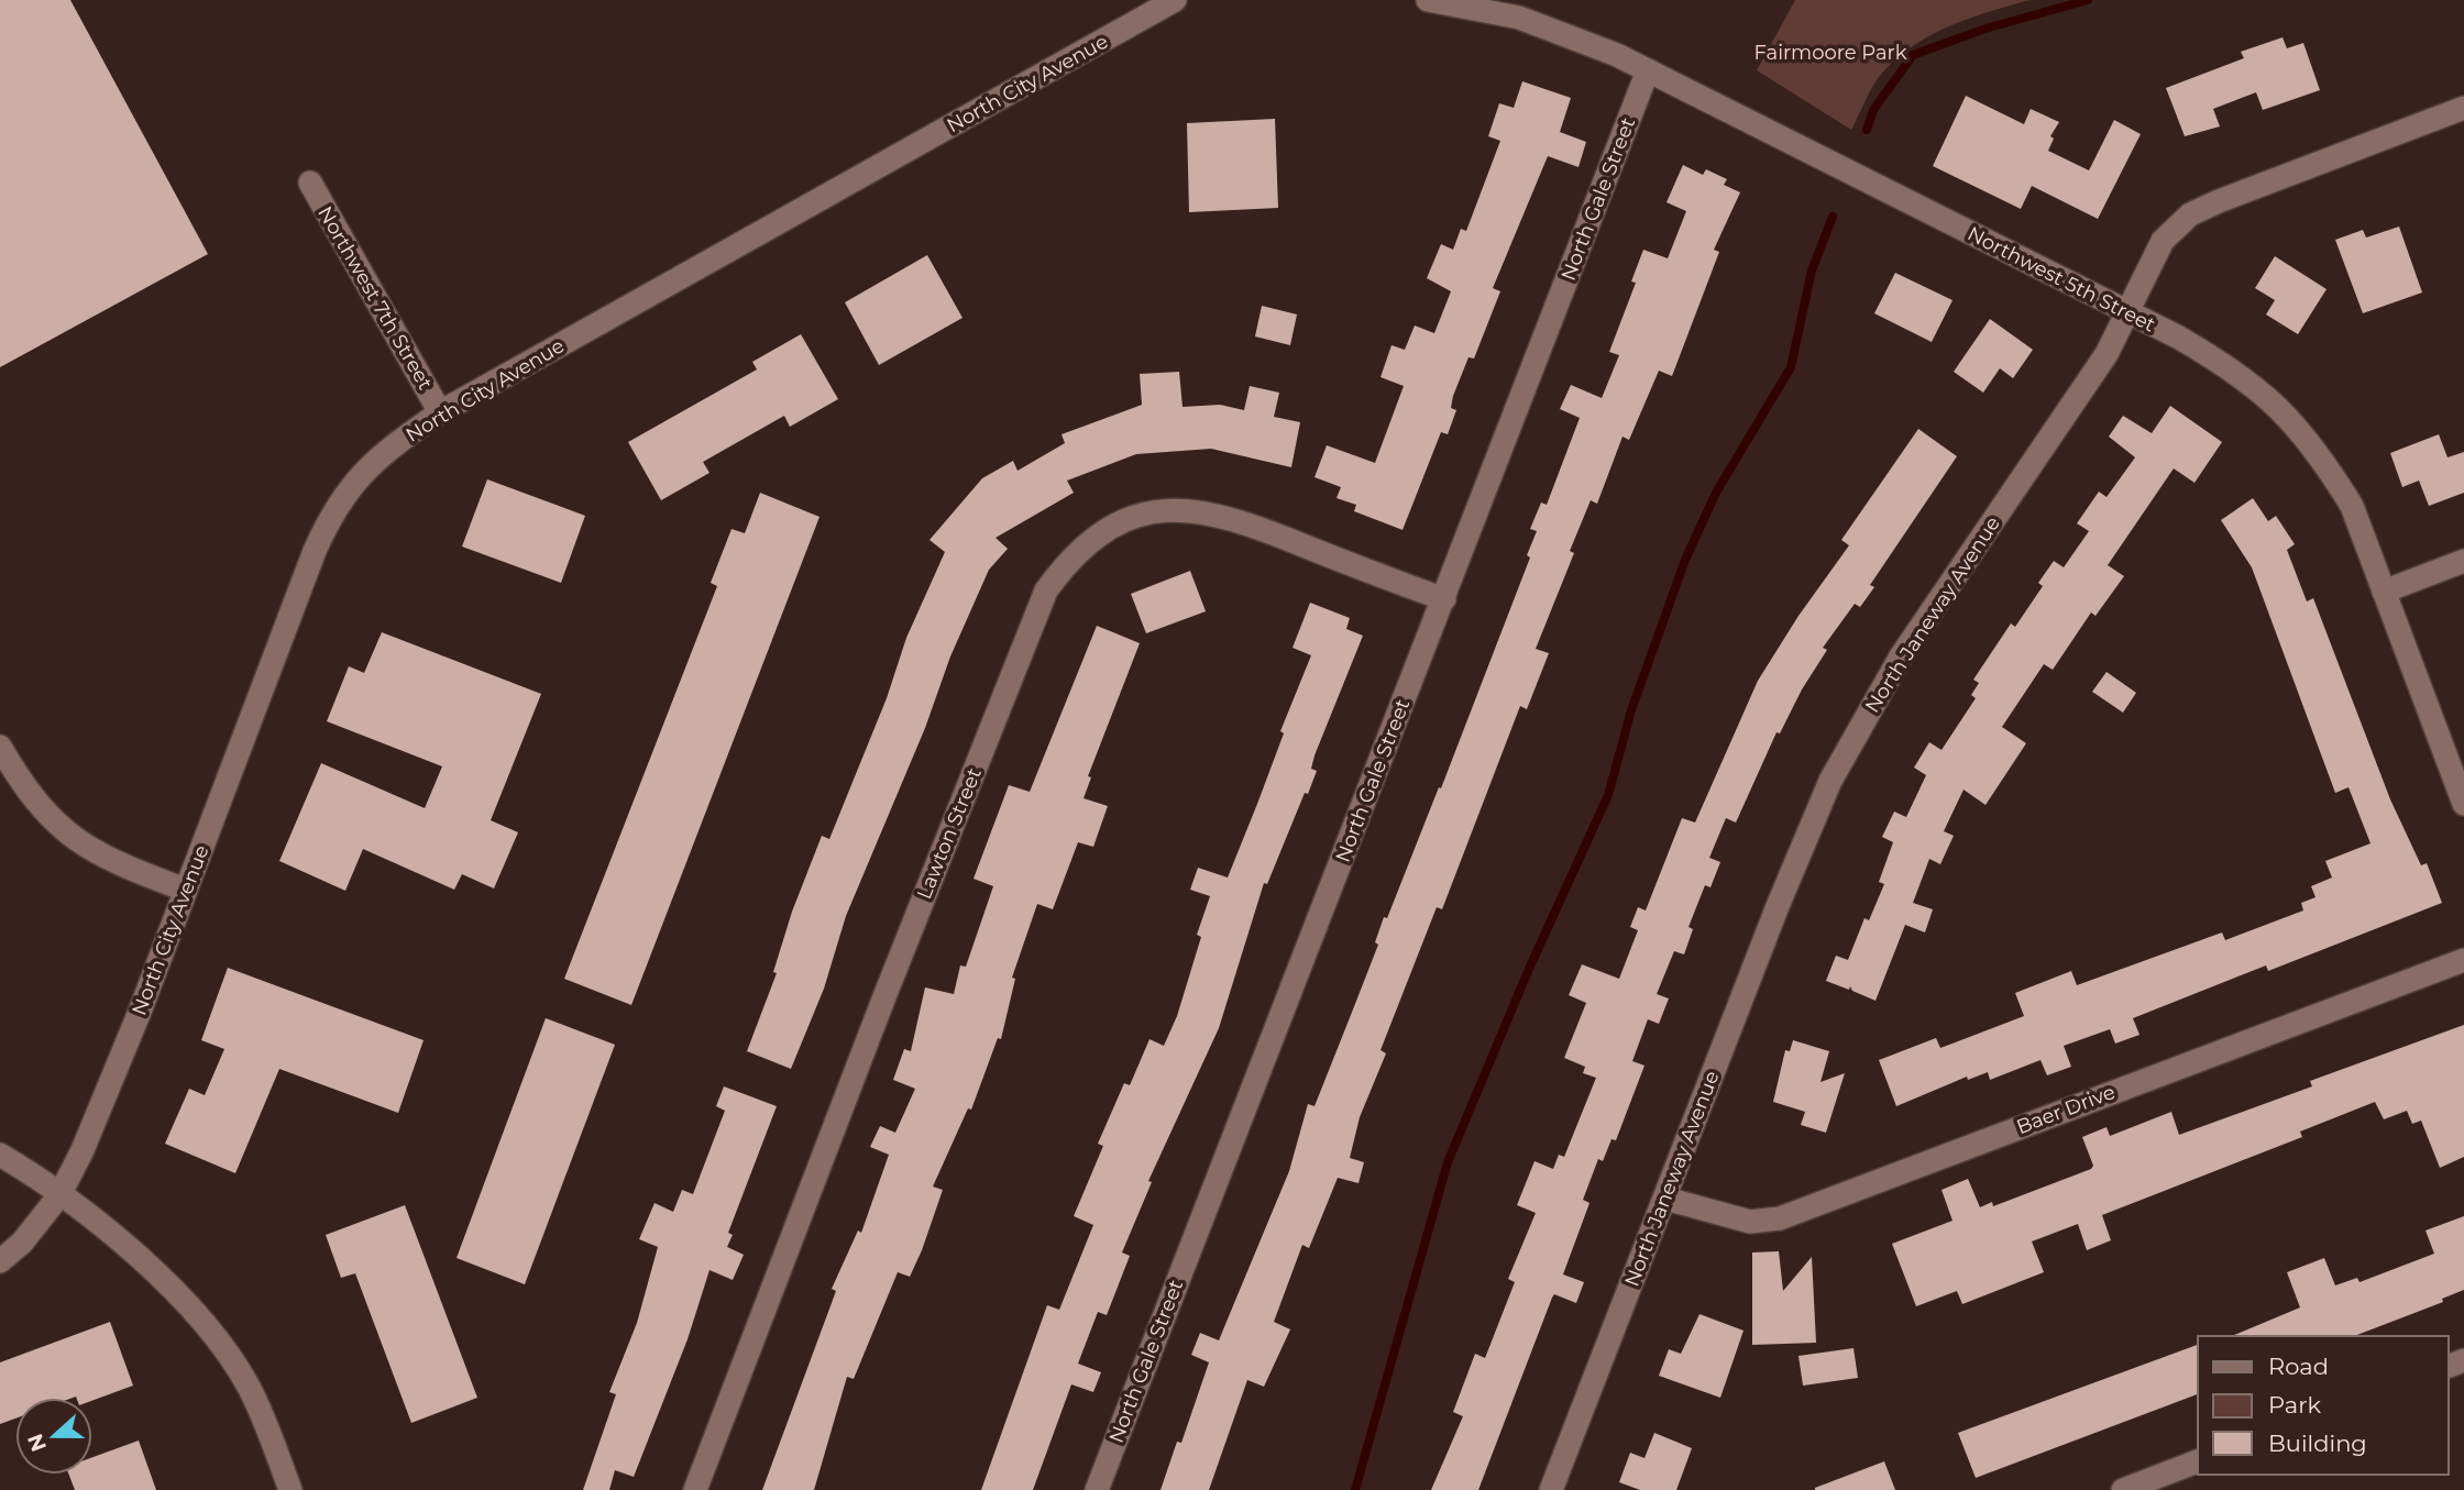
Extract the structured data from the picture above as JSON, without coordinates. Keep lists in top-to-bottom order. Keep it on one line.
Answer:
{"streets":{"street":["North City Avenue","North Gale Street","Northwest 5th Street","Northwest 7th Street","North Janeway Avenue","Lawton Street","Baer Drive"]},"crossings":[["North City Avenue","Northwest 7th Street"],["North Gale Street","Northwest 5th Street"],["North Gale Street","Lawton Street"],["Northwest 5th Street","North Janeway Avenue"],["North Janeway Avenue","Baer Drive"]],"parks":["Fairmoore Park"],"legend":["Road","Park","Building"],"north":"left"}
